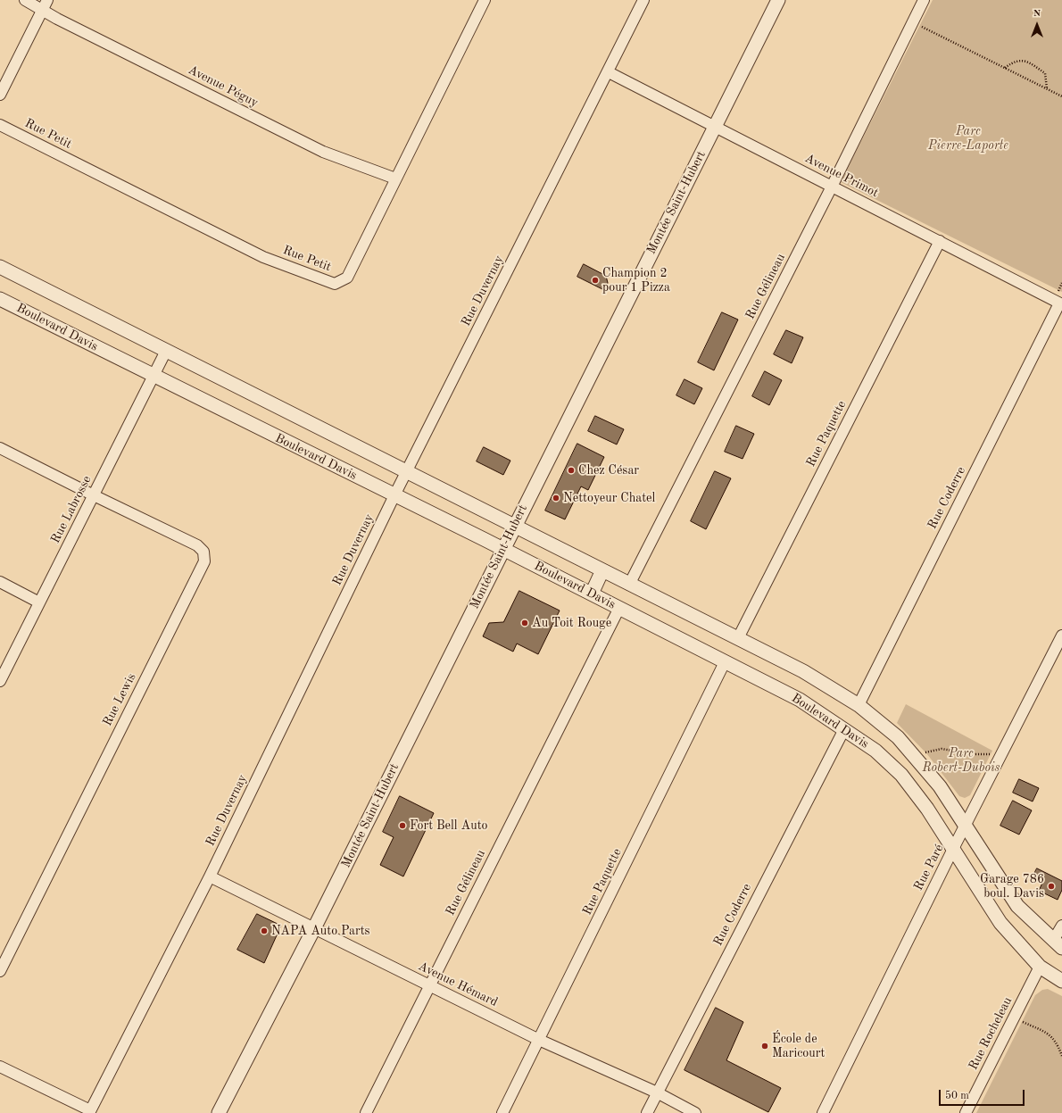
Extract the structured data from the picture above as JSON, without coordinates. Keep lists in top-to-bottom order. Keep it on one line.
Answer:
{"streets":{"street":["Avenue Péguy","Rue Petit","Avenue Primot","Montée Saint-Hubert","Rue Gélineau","Rue Duvernay","Boulevard Davis","Rue Paquette","Rue Coderre","Rue Labrosse","Rue Lewis","Rue Paré","Avenue Hémard","Rue Rocheleau"]},"crossings":[["Avenue Péguy","Rue Petit"],["Avenue Primot","Montée Saint-Hubert"],["Avenue Primot","Rue Gélineau"],["Avenue Primot","Rue Duvernay"],["Avenue Primot","Rue Paquette"],["Avenue Primot","Rue Coderre"],["Montée Saint-Hubert","Boulevard Davis"],["Montée Saint-Hubert","Avenue Hémard"],["Rue Gélineau","Boulevard Davis"],["Rue Gélineau","Avenue Hémard"],["Rue Duvernay","Boulevard Davis"],["Rue Duvernay","Avenue Hémard"],["Boulevard Davis","Rue Paquette"],["Boulevard Davis","Rue Coderre"],["Boulevard Davis","Rue Labrosse"],["Boulevard Davis","Rue Paré"],["Boulevard Davis","Rue Rocheleau"],["Rue Paquette","Avenue Hémard"],["Rue Coderre","Avenue Hémard"],["Rue Labrosse","Rue Lewis"]],"parks":["Parc Pierre-Laporte","Parc Robert-Dubois"],"places":["Champion 2 pour 1 Pizza","Chez César","Nettoyeur Chatel","Au Toit Rouge","Fort Bell Auto","Garage 786 boul. Davis","NAPA Auto Parts","École de Maricourt"],"scale_bar":"50 m","north":"top"}
